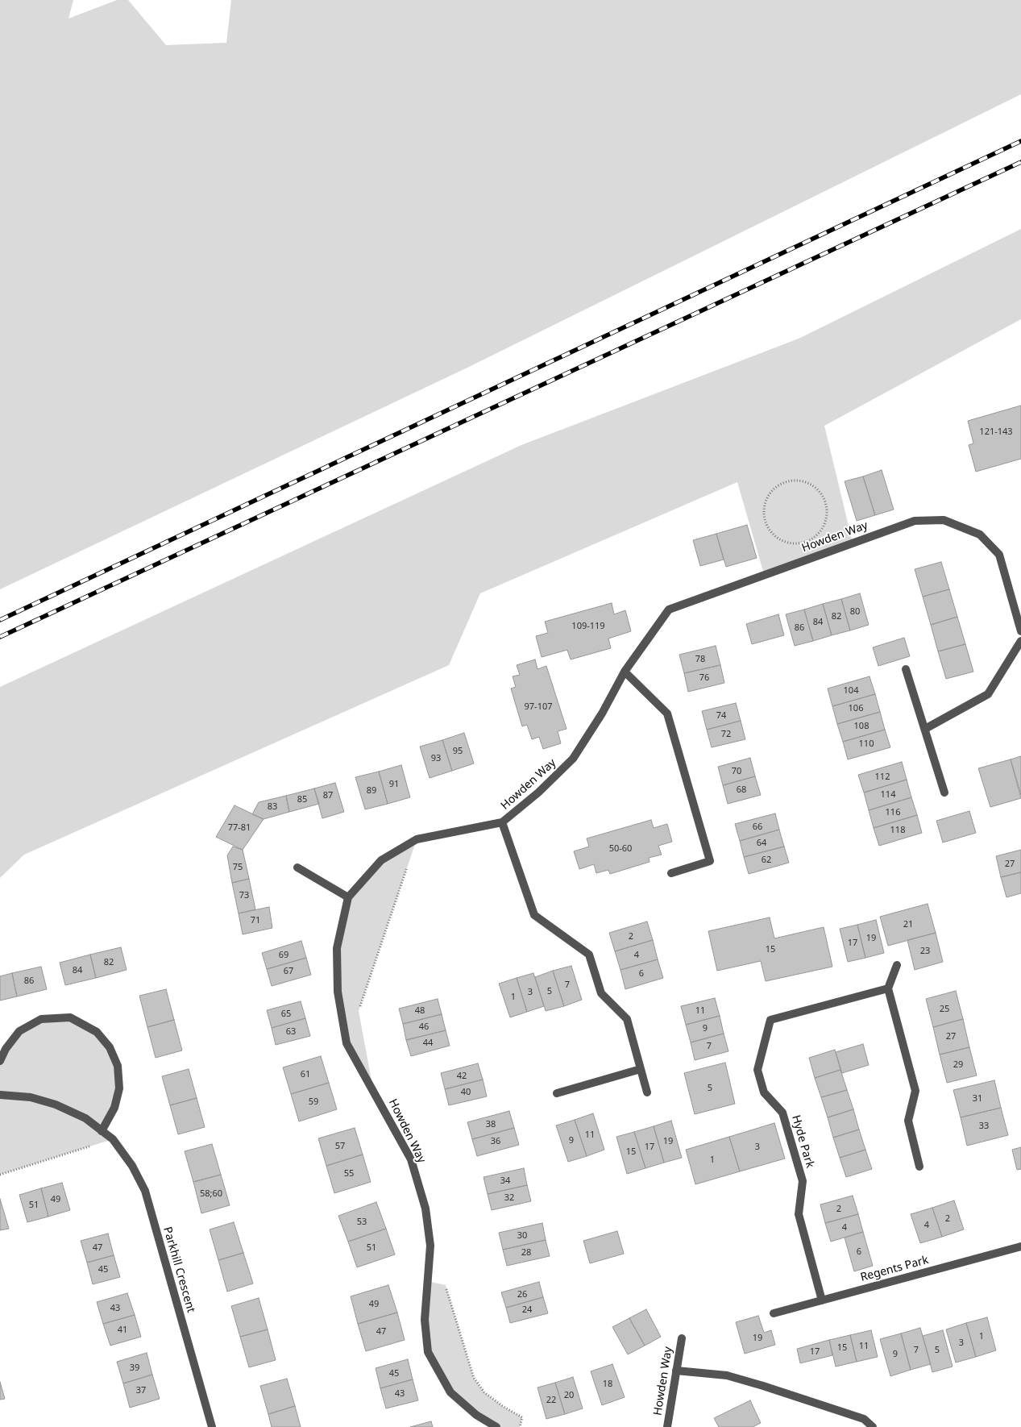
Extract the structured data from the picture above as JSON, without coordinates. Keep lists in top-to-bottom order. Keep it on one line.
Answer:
{"streets":{"street":["Howden Way","Hyde Park","Regents Park","Parkhill Crescent"]},"crossings":[["Hyde Park","Regents Park"]],"house_numbers":["121-143","80","82","84","109-119","86","78","76","104","97-107","106","74","108","72","110","95","93","70","112","91","68","89","114","87","85","83","116","66","77-81","118","64","50-60","62","27","75","73","71","21","2","19","17","15","23","69","4","82","84","67","6","86","7","5","3","1","25","48","11","65","46","9","63","27","44","7","29","61","42","5","40","31","59","38","33","11","9","36","19","57","17","3","15","1","55","34","58;60","32","49","51","2","2","53","4","4","30","47","51","6","28","45","26","49","43","24","41","47","1","19","3","11","15","7","5","17","9","39","45","18","37","43","20","22"]}
